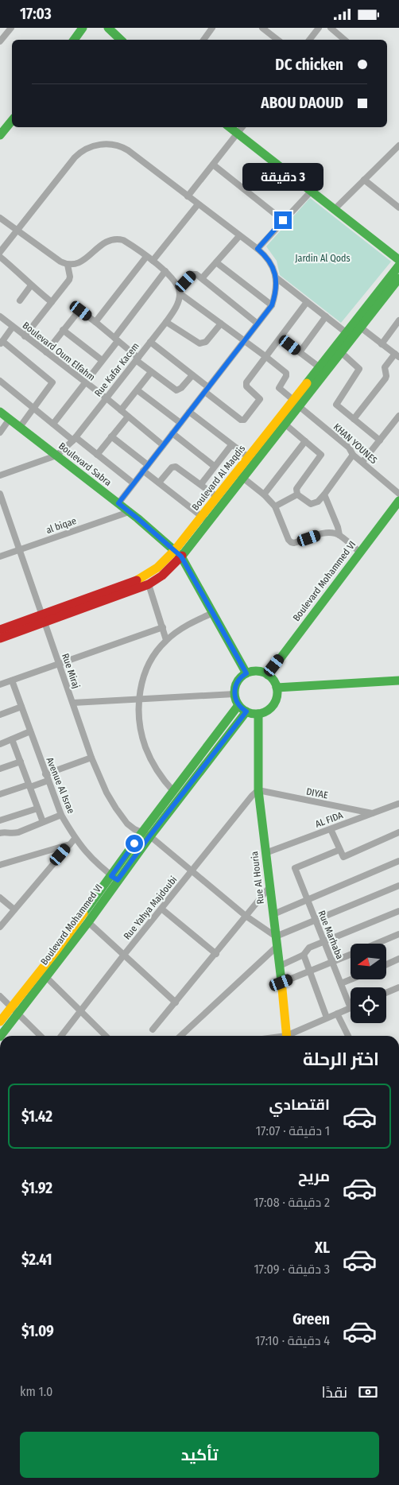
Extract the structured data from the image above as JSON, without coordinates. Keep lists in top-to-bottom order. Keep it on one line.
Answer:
{"streets":{"street":["Boulevard Oum Elfahm","Rue Kafar Kacem","KHAN YOUNES","Boulevard Sabra","Boulevard Al Maqdis","al biqae","Boulevard Mohammed VI","Rue Miraj","Avenue Al Israe","DIYAE","AL FIDA","Rue Al Houria","Rue Yahya Majdoubi","Rue Marhaba"]},"crossings":[["Boulevard Oum Elfahm","Rue Kafar Kacem"],["Rue Kafar Kacem","Boulevard Sabra"],["KHAN YOUNES","Boulevard Al Maqdis"],["Boulevard Sabra","Boulevard Al Maqdis"],["Boulevard Sabra","al biqae"],["Boulevard Sabra","Boulevard Mohammed VI"],["Boulevard Sabra","Rue Al Houria"],["Boulevard Al Maqdis","Rue Miraj"],["al biqae","Rue Miraj"],["Boulevard Mohammed VI","Rue Miraj"],["Boulevard Mohammed VI","Avenue Al Israe"],["Boulevard Mohammed VI","Rue Al Houria"],["Rue Miraj","Rue Al Houria"],["Rue Miraj","Rue Yahya Majdoubi"],["DIYAE","AL FIDA"],["DIYAE","Rue Al Houria"],["DIYAE","Rue Yahya Majdoubi"],["AL FIDA","Rue Al Houria"],["Rue Al Houria","Rue Yahya Majdoubi"]],"parks":["Jardin Al Qods"],"north":"left","page":{"status":"17:03","banner":["DC chicken","ABOU DAOUD"],"bubble":"3 دقيقة","heading":"اختر الرحلة","list":[{"name":"اقتصادي","note":"1 دقيقة · 17:07","value":"$1.42"},{"name":"مريح","note":"2 دقيقة · 17:08","value":"$1.92"},{"name":"XL","note":"3 دقيقة · 17:09","value":"$2.41"},{"name":"Green","note":"4 دقيقة · 17:10","value":"$1.09"}],"pay":["نقدًا","1.0 km"],"buttons":"تأكيد"}}
